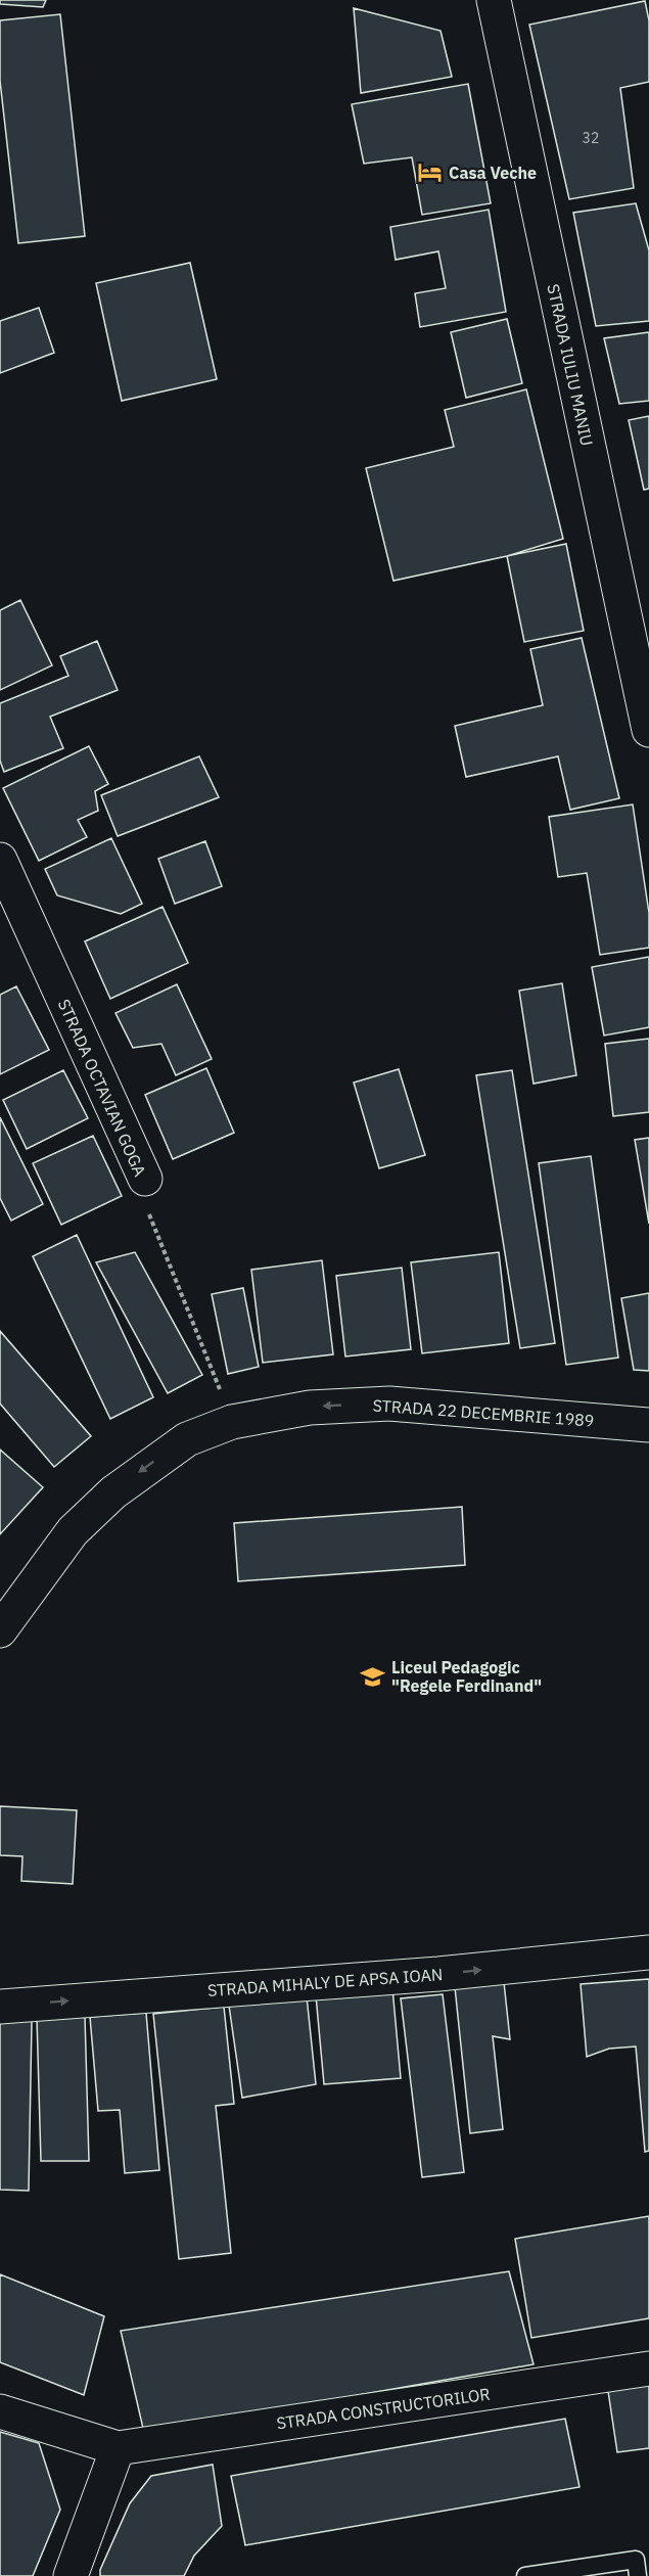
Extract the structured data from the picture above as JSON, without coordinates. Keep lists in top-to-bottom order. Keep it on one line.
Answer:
{"streets":{"main road":["STRADA IULIU MANIU","STRADA OCTAVIAN GOGA","STRADA 22 DECEMBRIE 1989","STRADA MIHALY DE APSA IOAN","STRADA CONSTRUCTORILOR"]},"crossings":[["STRADA OCTAVIAN GOGA","STRADA 22 DECEMBRIE 1989"]],"one_way":["STRADA 22 DECEMBRIE 1989","STRADA MIHALY DE APSA IOAN"],"places":{"hotel":["Casa Veche"],"school or university":["Liceul Pedagogic \"Regele Ferdinand\""]},"house_numbers":["32"]}
